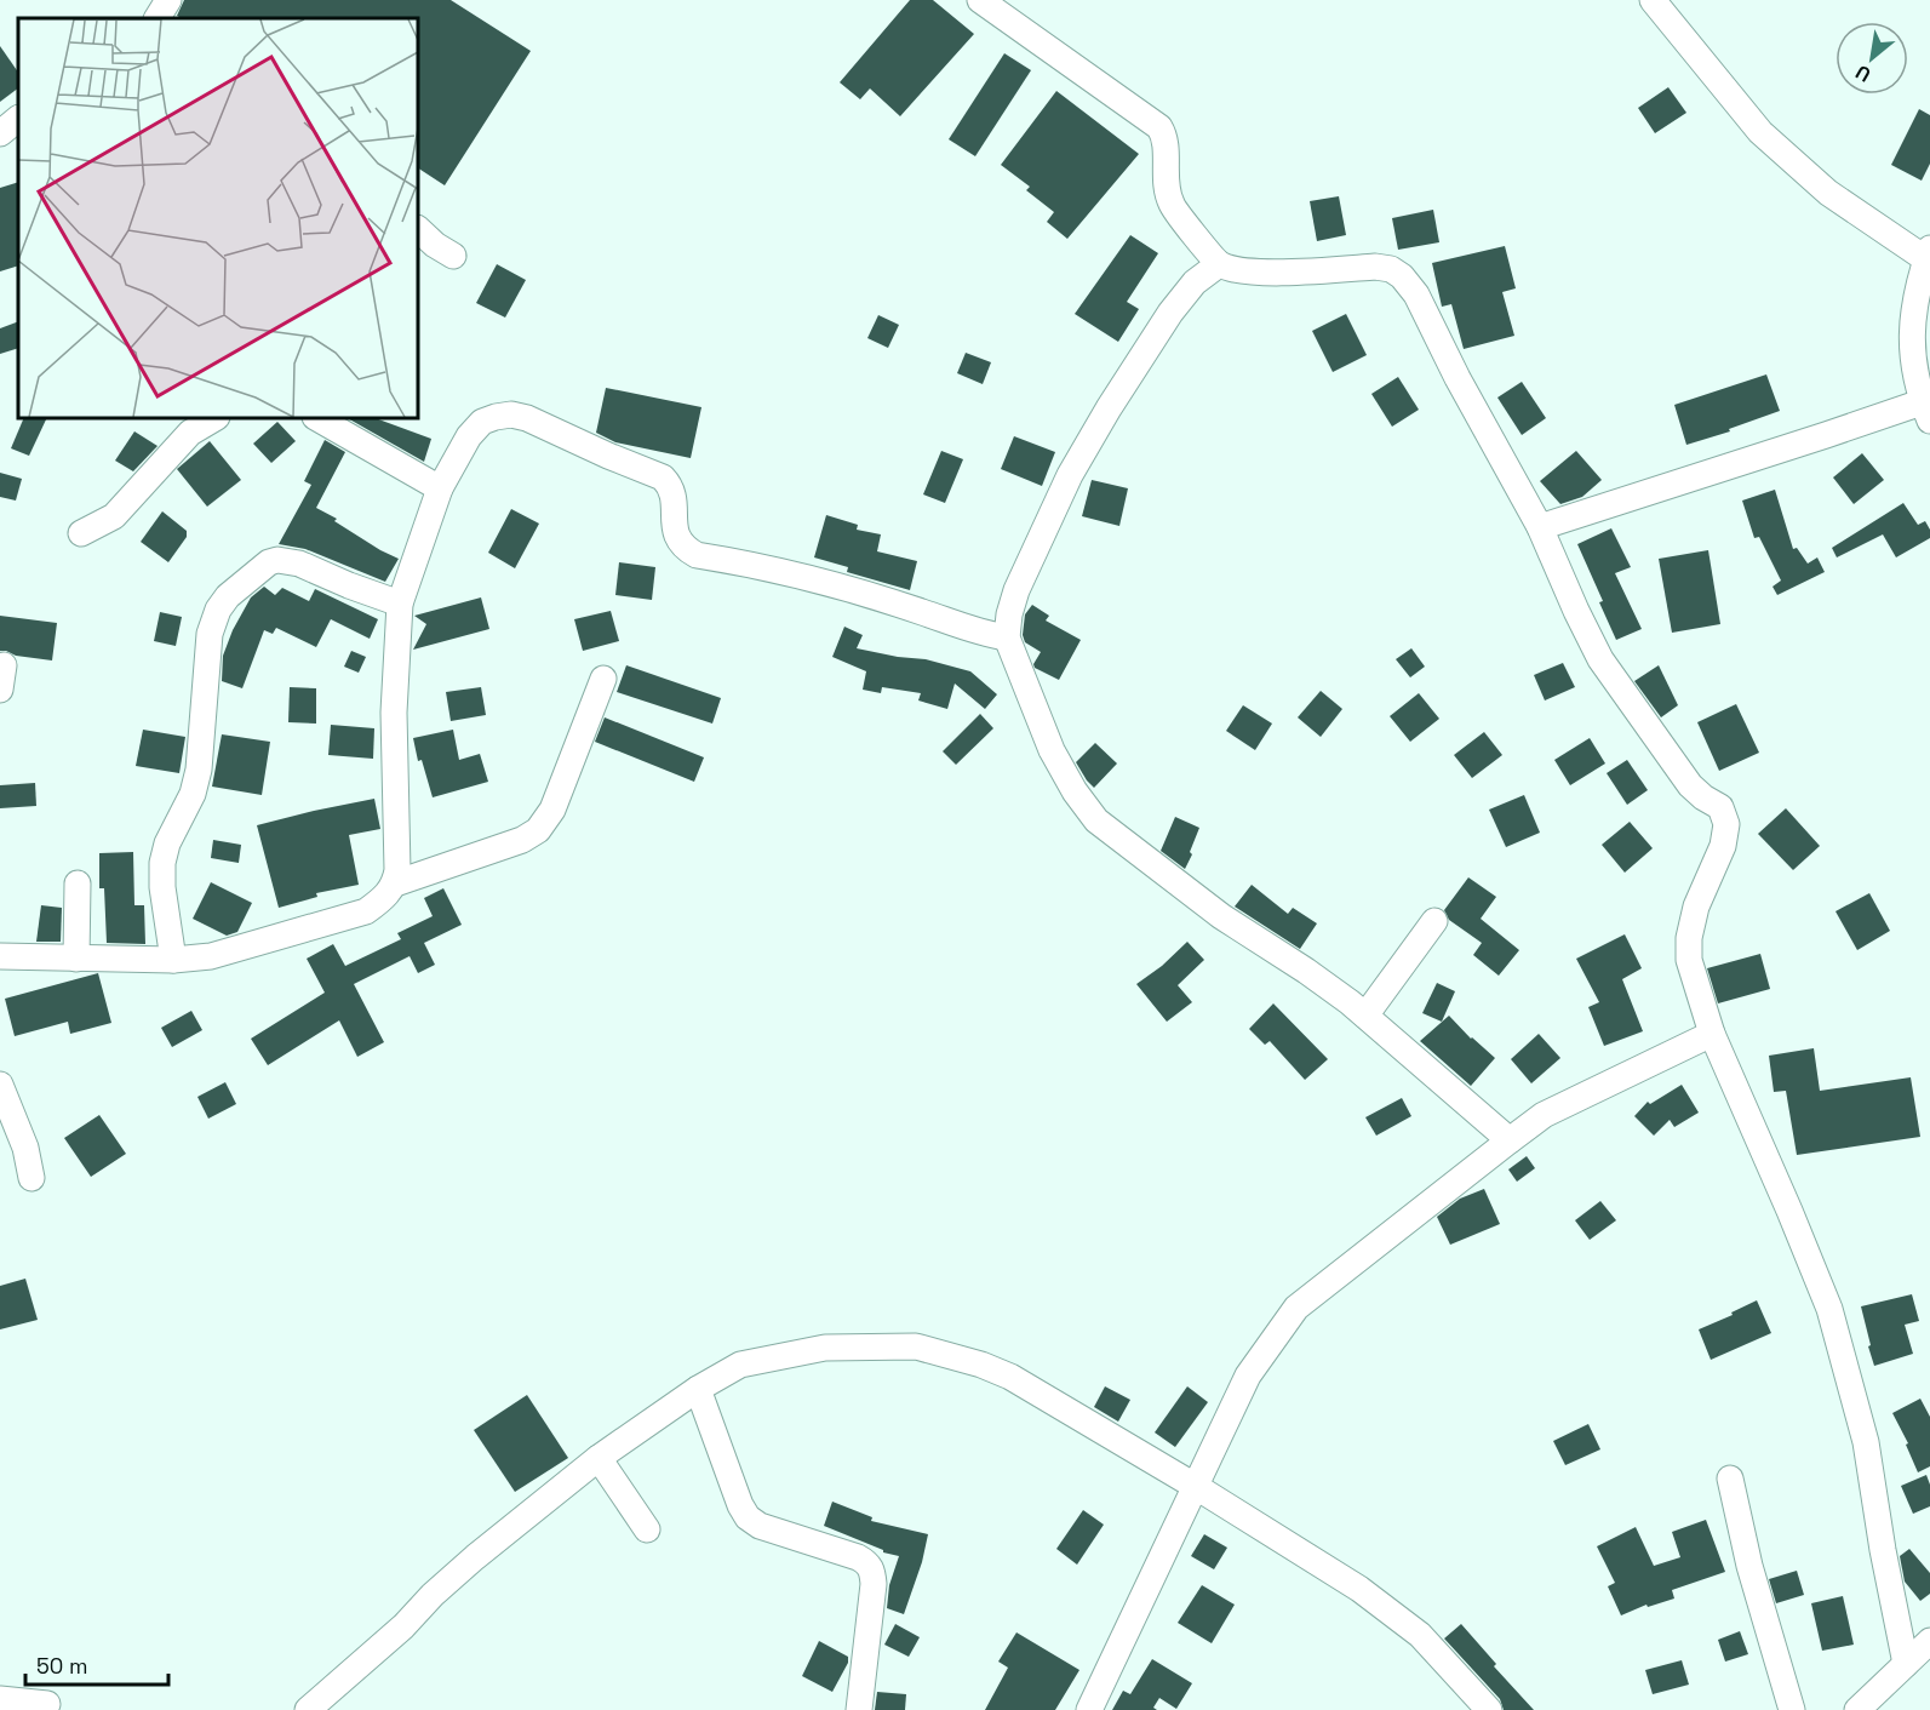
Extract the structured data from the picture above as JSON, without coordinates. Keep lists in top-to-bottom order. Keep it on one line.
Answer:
{"scale_bar":"50 m","north":"bottom left"}
